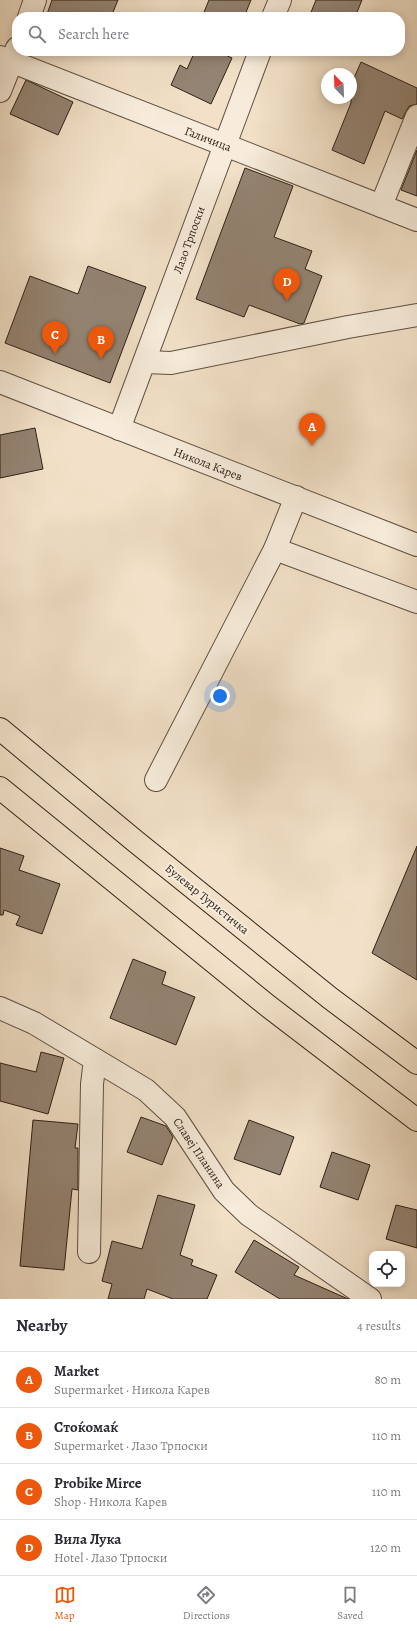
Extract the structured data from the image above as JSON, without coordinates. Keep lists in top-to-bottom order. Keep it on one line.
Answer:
{"streets":{"main road":["Булевар Туристичка"],"street":["Галичица","Лазо Трпоски","Никола Карев","Славеј Планина"]},"crossings":[["Галичица","Лазо Трпоски"],["Лазо Трпоски","Никола Карев"]],"north":"top left","page":{"search":"Search here","pins":["D","C","B","A"],"heading":["Nearby","4 results"],"list":[{"mark":"A","name":"Market","note":"Supermarket · Никола Карев","value":"80 m"},{"mark":"B","name":"Стоќомаќ","note":"Supermarket · Лазо Трпоски","value":"110 m"},{"mark":"C","name":"Probike Mirce","note":"Shop · Никола Карев","value":"110 m"},{"mark":"D","name":"Вила Лука","note":"Hotel · Лазо Трпоски","value":"120 m"}],"nav":["Map","Directions","Saved"]}}
